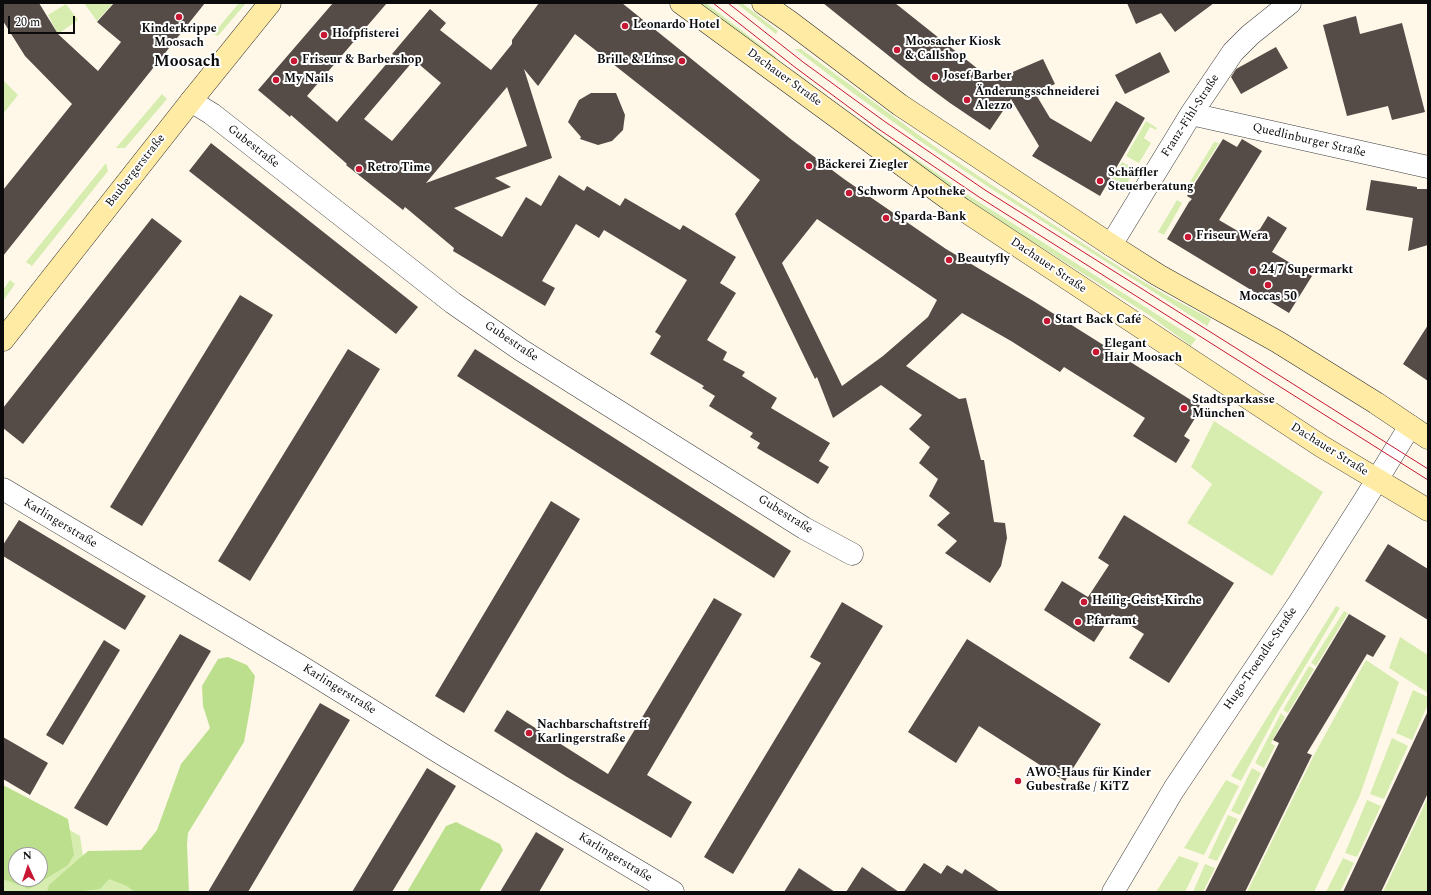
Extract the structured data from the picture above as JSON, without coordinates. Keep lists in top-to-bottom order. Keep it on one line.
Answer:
{"streets":{"main road":["Dachauer Straße","Baubergerstraße"],"street":["Franz-Fihl-Straße","Quedlinburger Straße","Gubestraße","Karlingerstraße","Hugo-Troendle-Straße"]},"crossings":[["Dachauer Straße","Hugo-Troendle-Straße"],["Franz-Fihl-Straße","Quedlinburger Straße"],["Gubestraße","Baubergerstraße"]],"districts":["Moosach"],"places":["Kinderkrippe Moosach","Leonardo Hotel","Hofpfisterei","Moosacher Kiosk & Callshop","Friseur & Barbershop","Brille & Linse","Josef Barber","My Nails","Änderungsschneiderei Alezzo","Bäckerei Ziegler","Retro Time","Schäffler Steuerberatung","Schworm Apotheke","Sparda-Bank","Friseur Wera","Beautyfly","24/7 Supermarkt","Moccas 50","Start Back Café","Elegant Hair Moosach","Stadtsparkasse München","Heilig-Geist-Kirche","Pfarramt","Nachbarschaftstreff Karlingerstraße","AWO-Haus für Kinder Gubestraße / KiTZ"],"scale_bar":"20 m","north":"top"}
